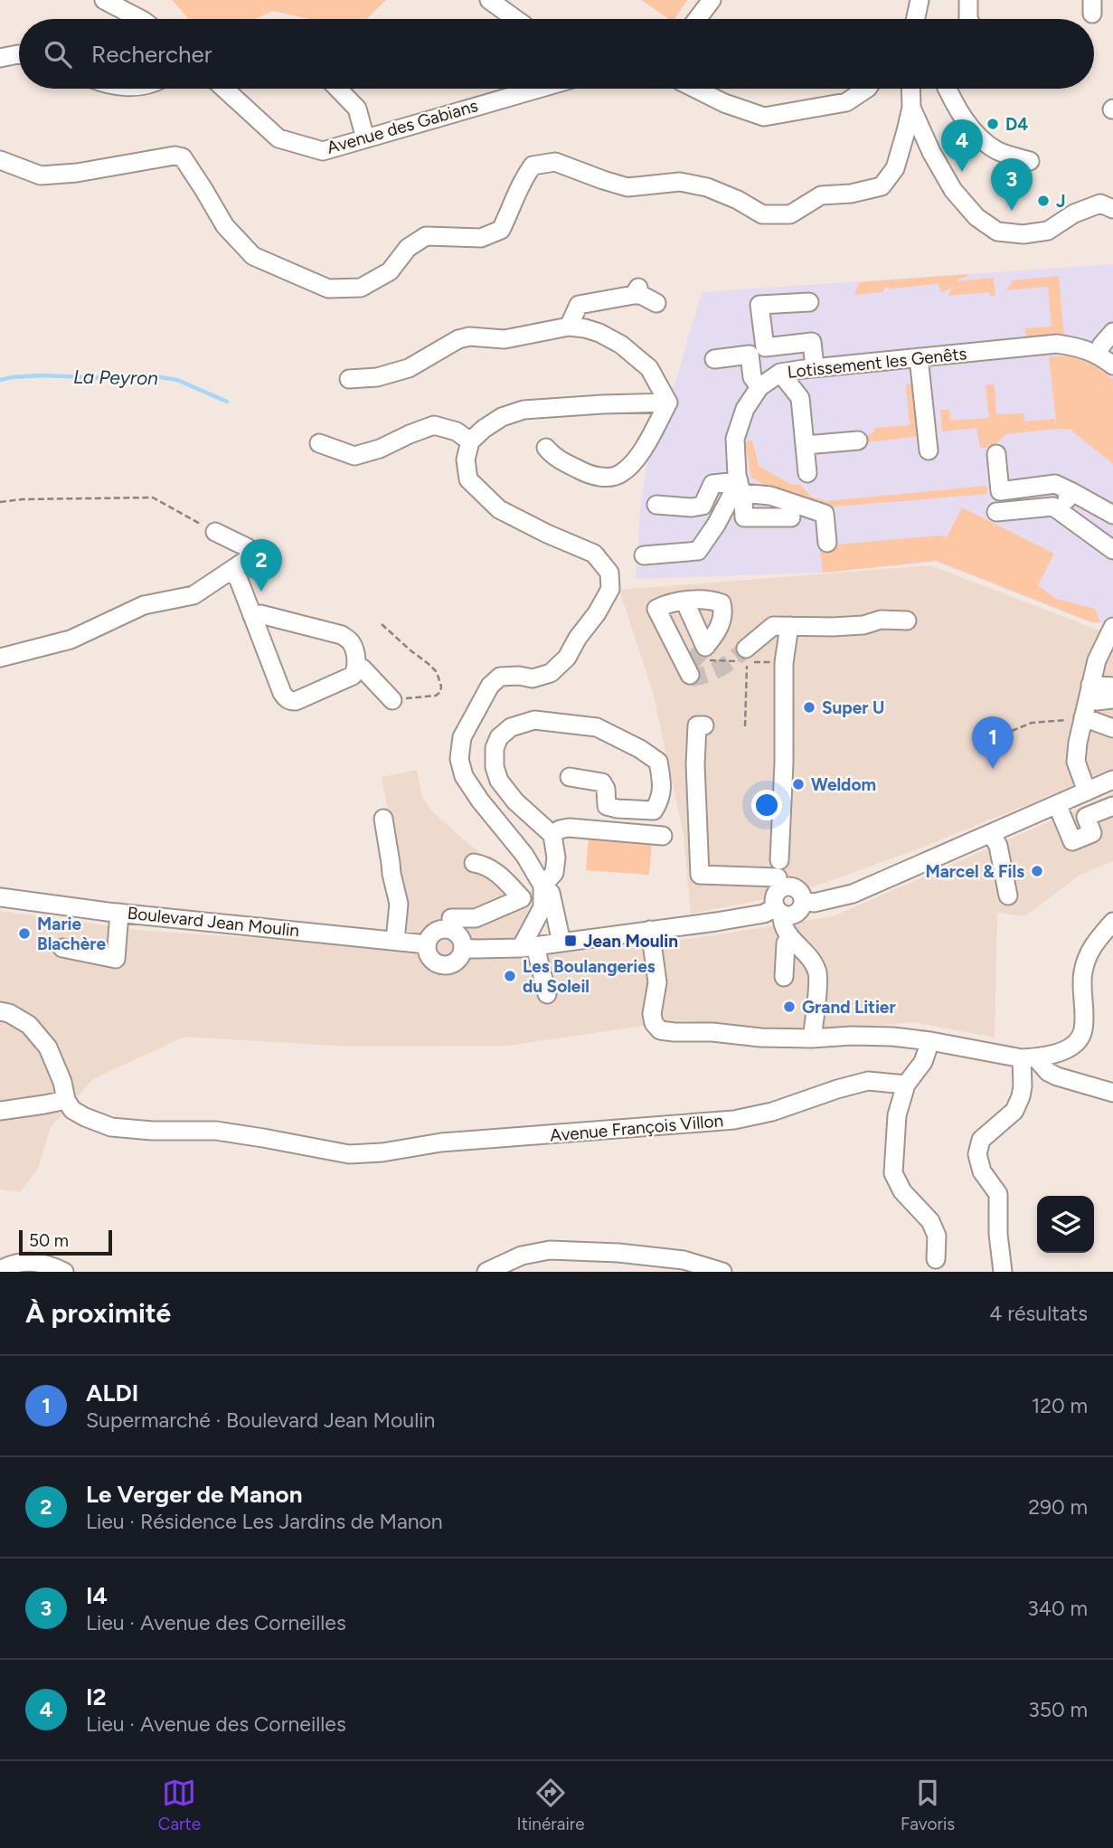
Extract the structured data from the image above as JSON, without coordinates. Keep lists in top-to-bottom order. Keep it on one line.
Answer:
{"streets":{"street":["Avenue des Gabians","Lotissement les Genêts","Boulevard Jean Moulin","Avenue François Villon"]},"water":["La Peyron"],"places":{"other":["D4","J","Super U","Weldom","Marcel & Fils","Marie Blachère","Les Boulangeries du Soleil","Grand Litier"],"transit":["Jean Moulin"]},"scale_bar":"50 m","page":{"search":"Rechercher","pins":["4","3","2","1"],"scale":"50 m","heading":["À proximité","4 résultats"],"list":[{"mark":"1","name":"ALDI","note":"Supermarché · Boulevard Jean Moulin","value":"120 m"},{"mark":"2","name":"Le Verger de Manon","note":"Lieu · Résidence Les Jardins de Manon","value":"290 m"},{"mark":"3","name":"I4","note":"Lieu · Avenue des Corneilles","value":"340 m"},{"mark":"4","name":"I2","note":"Lieu · Avenue des Corneilles","value":"350 m"}],"nav":["Carte","Itinéraire","Favoris"]}}
